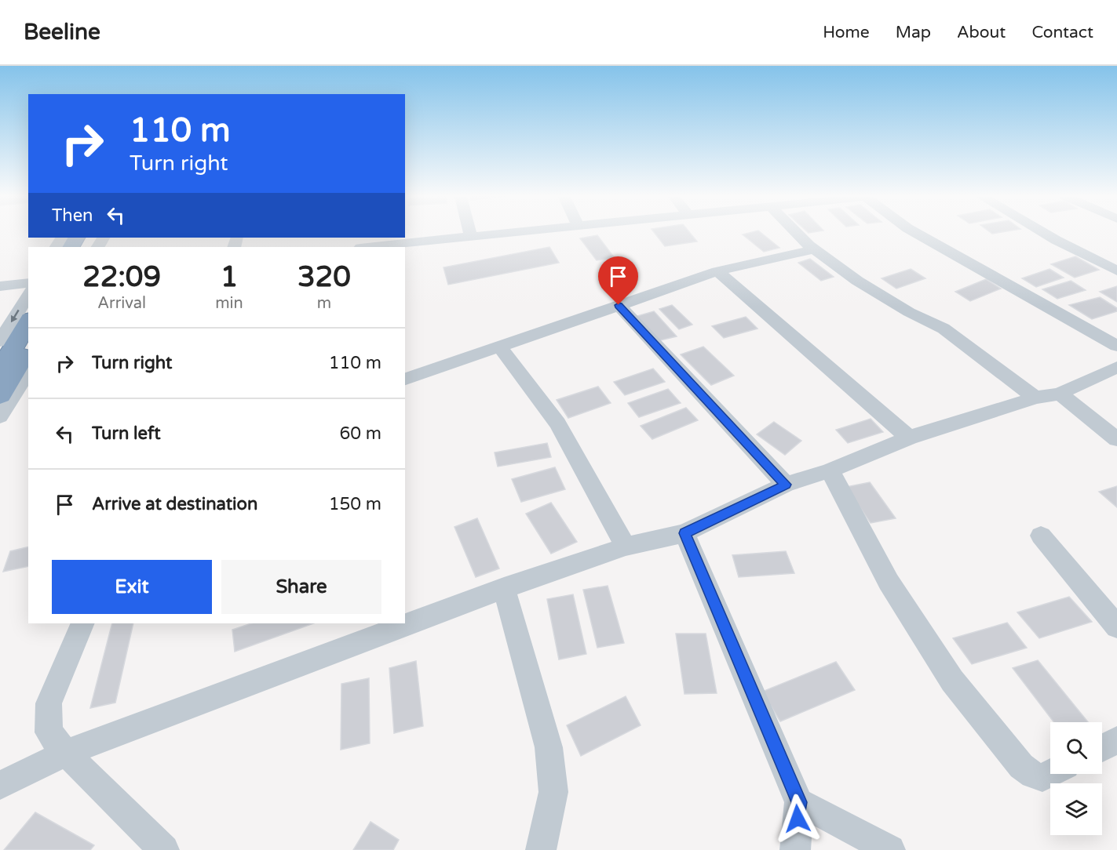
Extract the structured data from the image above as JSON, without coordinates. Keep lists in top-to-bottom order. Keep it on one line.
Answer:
{"page":{"header":"Beeline","nav":["Home","Map","About","Contact"],"turn":["110 m","Turn right"],"then":"Then","eta":["22:09","Arrival","1","min","320","m"],"list":[{"name":"Turn right","value":"110 m"},{"name":"Turn left","value":"60 m"},{"name":"Arrive at destination","value":"150 m"}],"buttons":["Exit","Share"]}}
